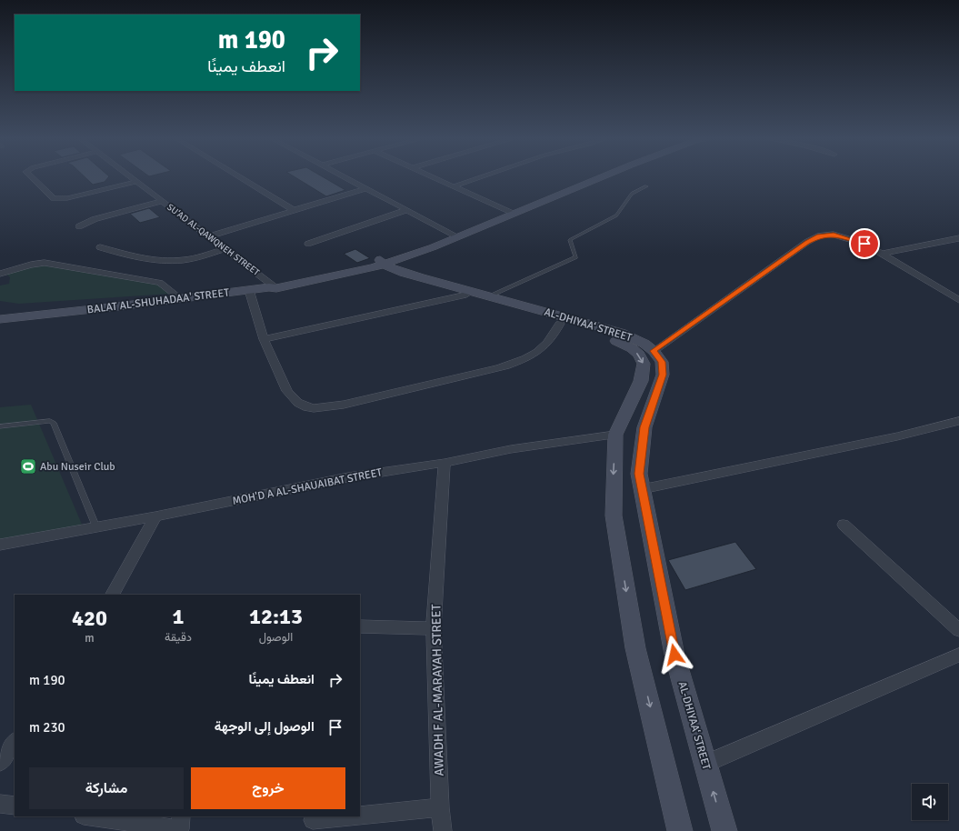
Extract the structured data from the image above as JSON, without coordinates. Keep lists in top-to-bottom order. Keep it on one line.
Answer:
{"streets":{"street":["SU‘AD AL-QAWQNEH STREET","BALAT AL-SHUHADAA' STREET","AL-DHIYAA‘ STREET","MOH'D A AL-SHAUAIBAT STREET","AWADH F AL-MARAYAH STREET"]},"crossings":[["SU‘AD AL-QAWQNEH STREET","BALAT AL-SHUHADAA' STREET"],["BALAT AL-SHUHADAA' STREET","AL-DHIYAA‘ STREET"],["AL-DHIYAA‘ STREET","MOH'D A AL-SHAUAIBAT STREET"],["MOH'D A AL-SHAUAIBAT STREET","AWADH F AL-MARAYAH STREET"]],"places":{"sports":["Abu Nuseir Club"]},"page":{"turn":["190 m","انعطف يمينًا"],"eta":["12:13","الوصول","1","دقيقة","420","m"],"list":[{"name":"انعطف يمينًا","value":"190 m"},{"name":"الوصول إلى الوجهة","value":"230 m"}],"buttons":["خروج","مشاركة"]}}
